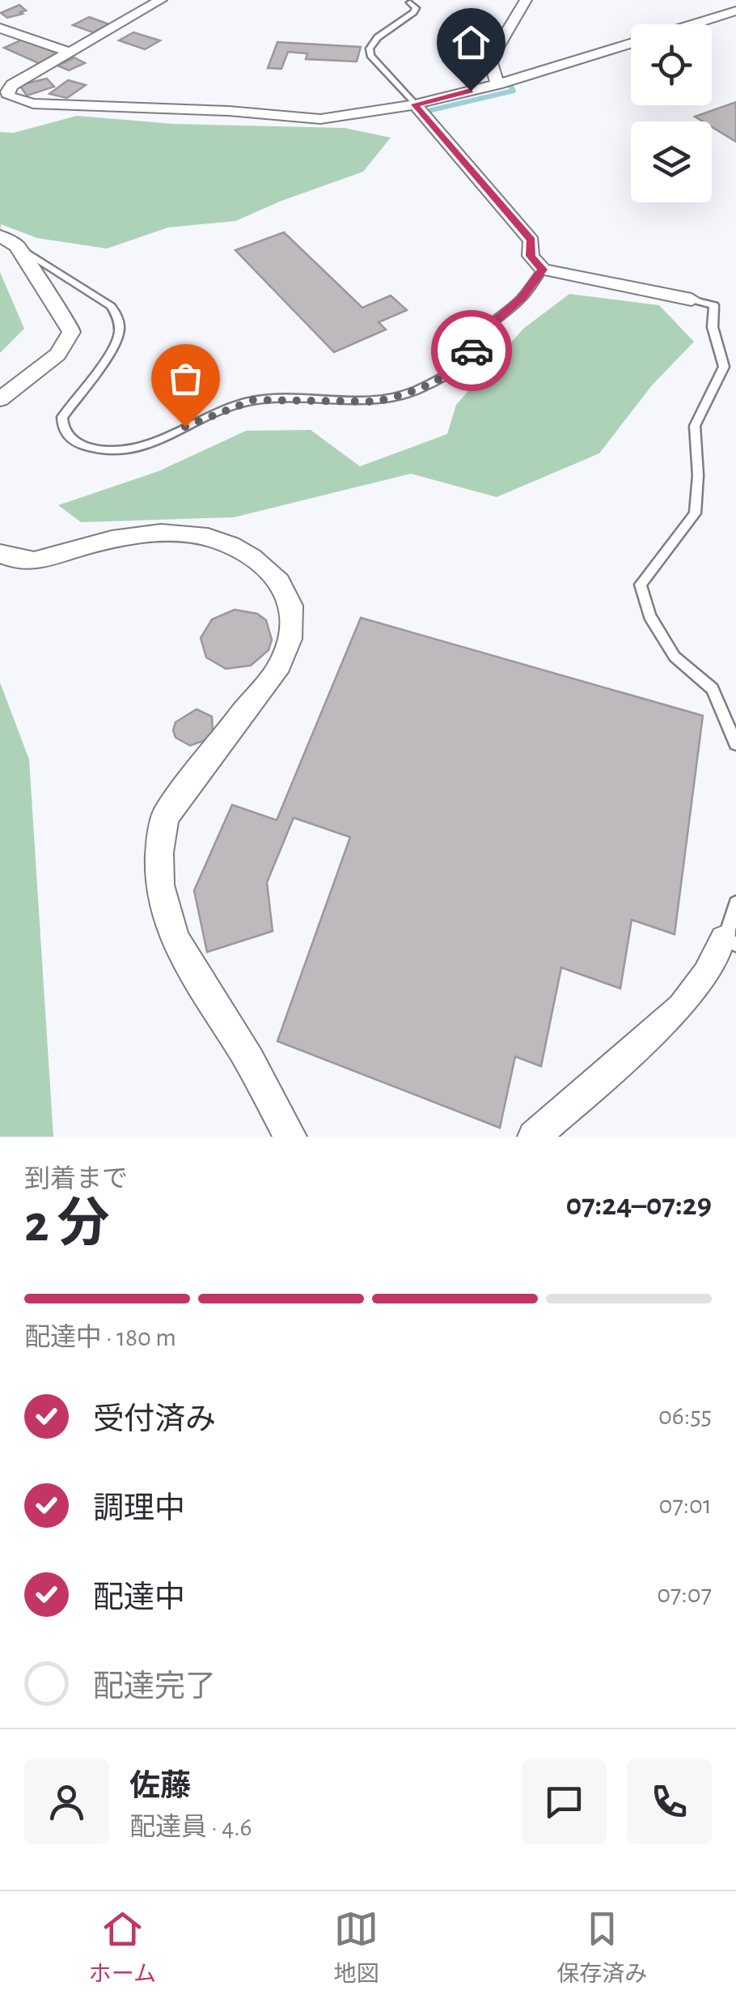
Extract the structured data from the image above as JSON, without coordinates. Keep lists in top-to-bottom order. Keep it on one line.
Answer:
{"page":{"heading":["2 分","到着まで","07:24–07:29"],"panel":["佐藤","配達員 · 4.6"],"bar":"配達中 · 180 m","list":[["受付済み","06:55"],["調理中","07:01"],["配達中","07:07"],"配達完了"],"tabs":["ホーム","地図","保存済み"]}}
